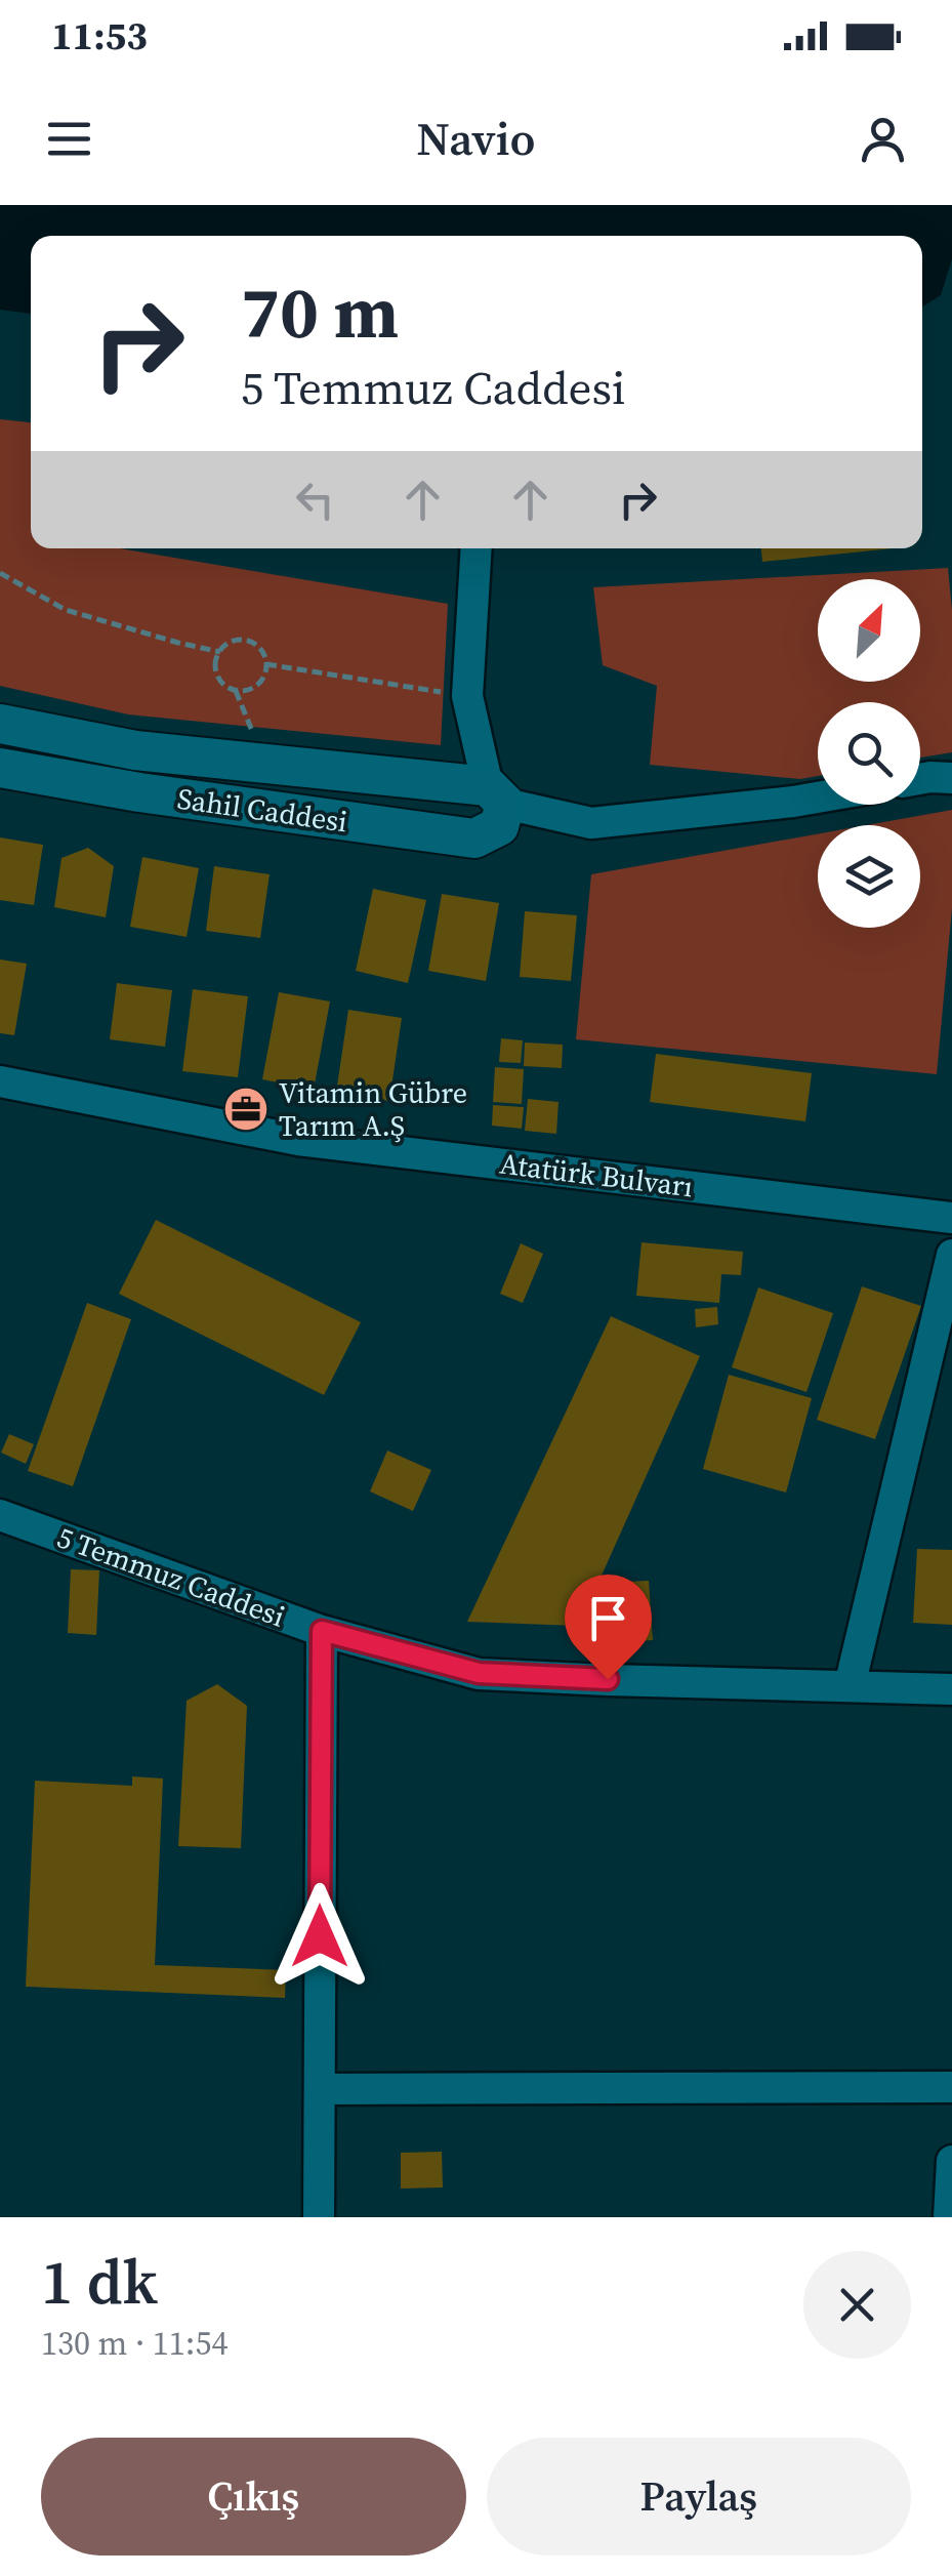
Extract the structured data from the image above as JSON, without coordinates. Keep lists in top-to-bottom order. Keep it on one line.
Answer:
{"streets":{"street":["Sahil Caddesi","Atatürk Bulvarı","5 Temmuz Caddesi"]},"places":{"office":["Vitamin Gübre Tarım A.Ş"]},"north":"top right","page":{"status":"11:53","header":"Navio","turn":["70 m","5 Temmuz Caddesi"],"heading":["1 dk","130 m · 11:54"],"buttons":["Çıkış","Paylaş"]}}
